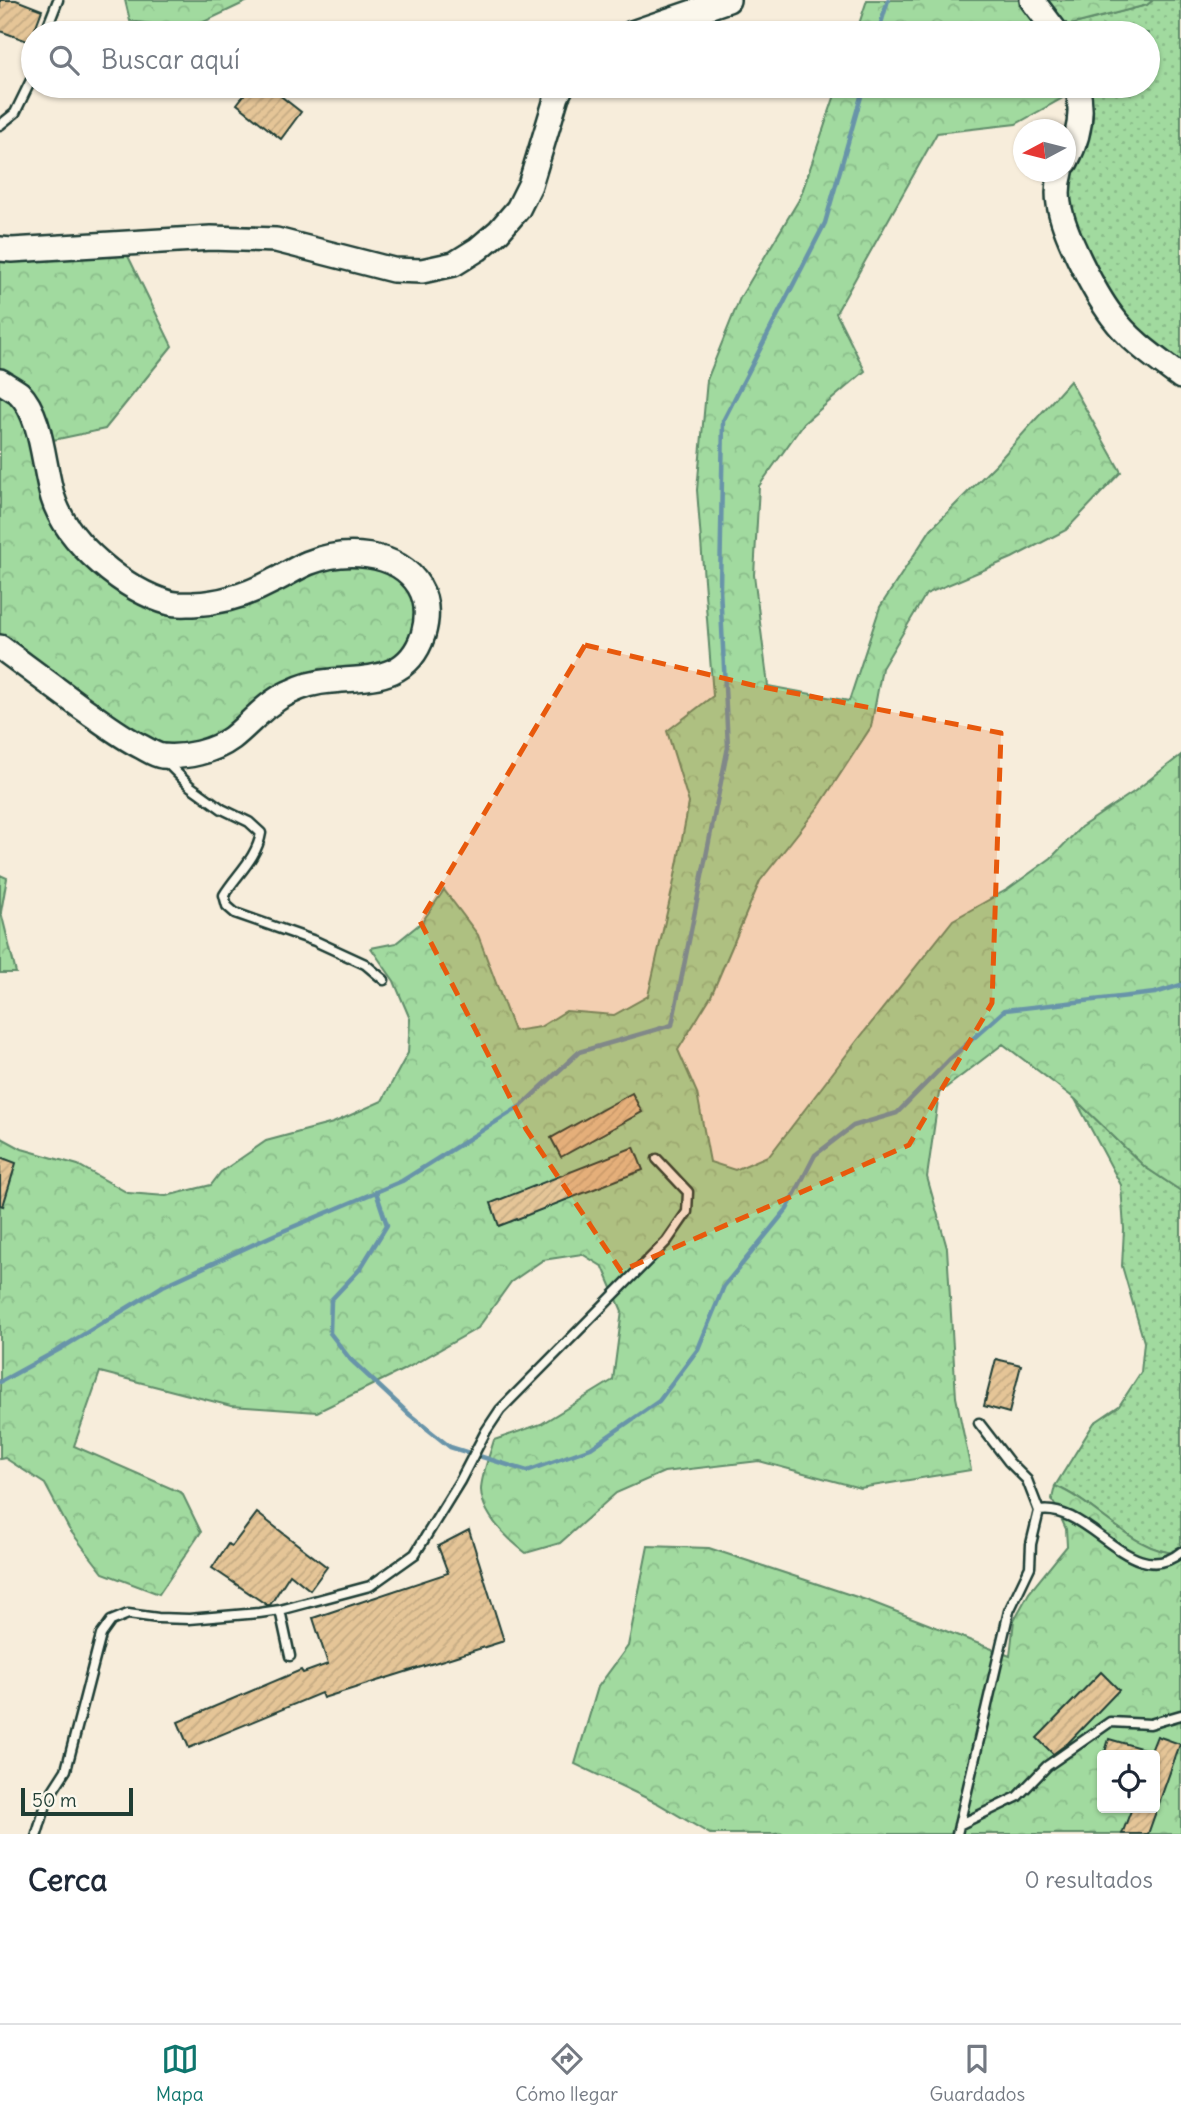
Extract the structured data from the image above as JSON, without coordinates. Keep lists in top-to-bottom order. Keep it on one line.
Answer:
{"scale_bar":"50 m","north":"left","page":{"search":"Buscar aquí","scale":"50 m","heading":["Cerca","0 resultados"],"nav":["Mapa","Cómo llegar","Guardados"]}}
